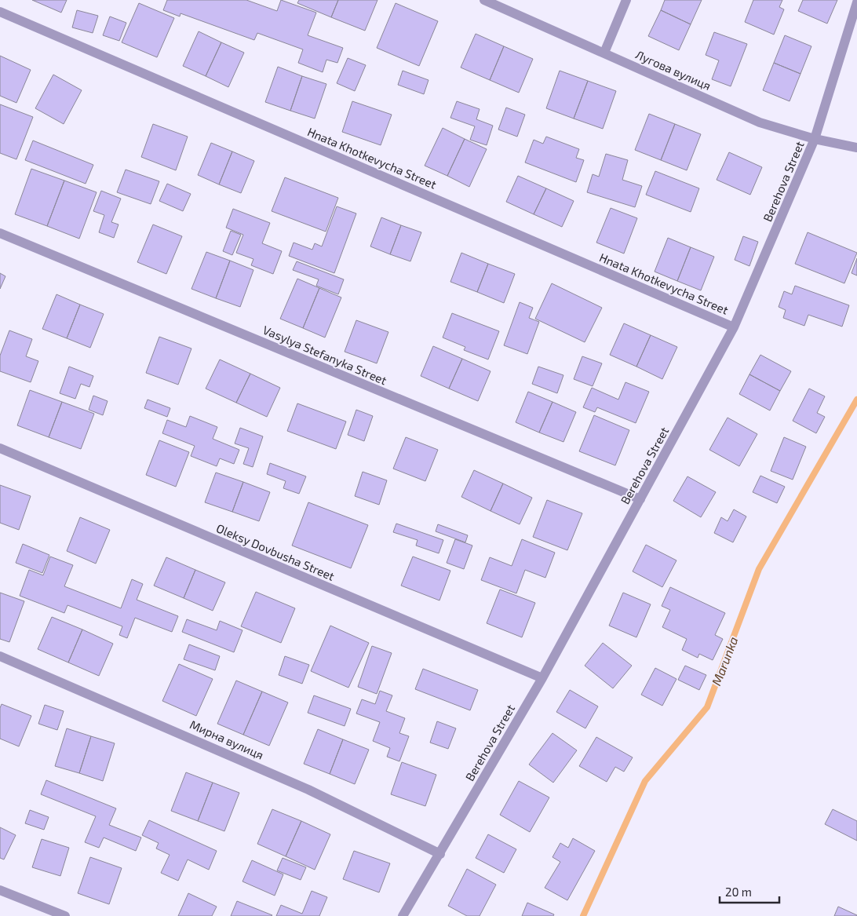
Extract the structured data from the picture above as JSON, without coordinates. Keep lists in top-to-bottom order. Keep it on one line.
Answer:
{"streets":{"street":["Лугова вулиця","Hnata Khotkevycha Street","Berehova Street","Vasylya Stefanyka Street","Oleksy Dovbusha Street","Мирна вулиця"]},"crossings":[["Лугова вулиця","Berehova Street"],["Hnata Khotkevycha Street","Berehova Street"],["Berehova Street","Vasylya Stefanyka Street"],["Berehova Street","Oleksy Dovbusha Street"],["Berehova Street","Мирна вулиця"]],"water":["Marunka"],"scale_bar":"20 m"}
